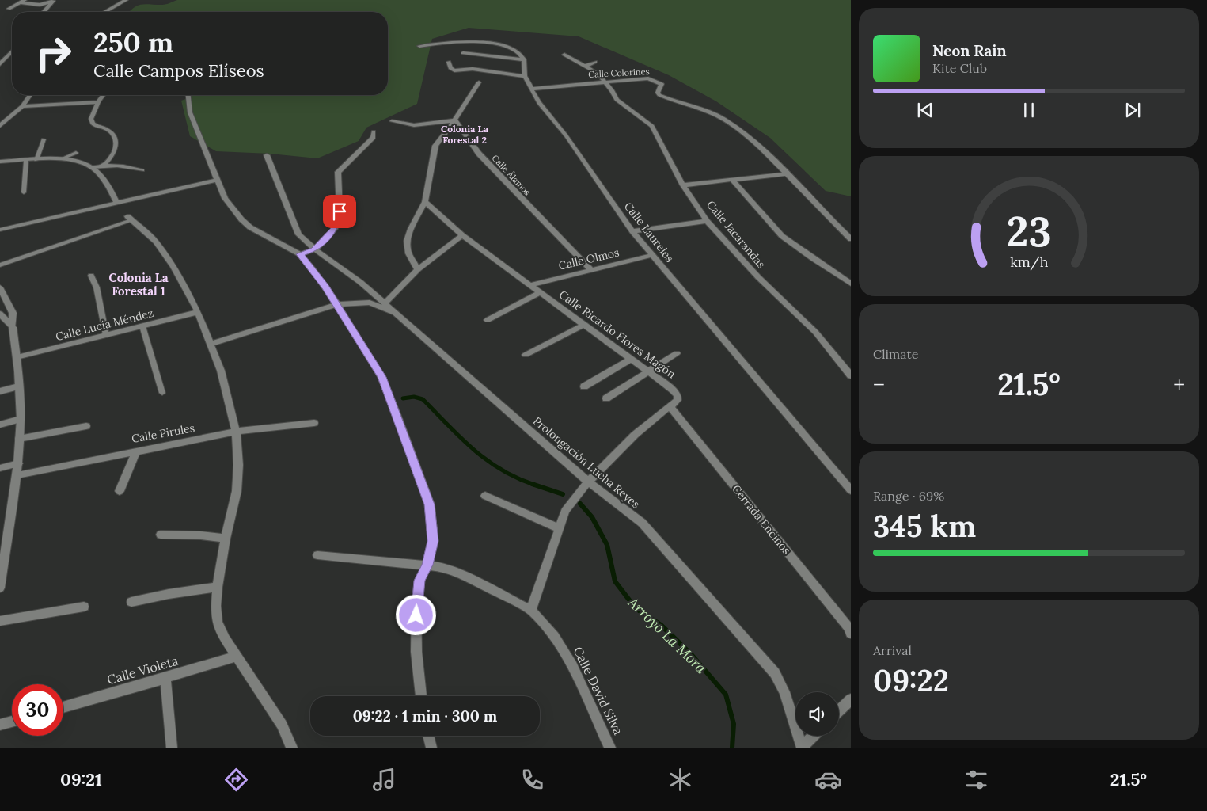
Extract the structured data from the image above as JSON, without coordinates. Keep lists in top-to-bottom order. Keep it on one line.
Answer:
{"streets":{"street":["Calle Colorines","Calle Álamos","Calle Laureles","Calle Jacarandas","Calle Olmos","Calle Lucía Méndez","Calle Ricardo Flores Magón","Calle Pirules","Prolongación Lucha Reyes","Cerrada Encinos","Calle Violeta","Calle David Silva"]},"crossings":[["Calle Colorines","Calle Laureles"],["Calle Colorines","Calle Jacarandas"],["Calle Álamos","Calle Olmos"],["Calle Laureles","Calle Olmos"],["Calle Olmos","Calle Ricardo Flores Magón"],["Calle Ricardo Flores Magón","Cerrada Encinos"]],"districts":["Colonia La Forestal 2","Colonia La Forestal 1"],"water":["Arroyo La Mora"],"page":{"turn":["250 m","Calle Campos Elíseos"],"song":["Neon Rain","Kite Club"],"tile":["Climate",["Range · 69%","345 km"],["Arrival","09:22"]],"heat":["−","21.5°","+"],"limit":"30","trip":"09:22 · 1 min · 300 m","tabs":["09:21","21.5°"],"gauge":["23","km/h"]}}
